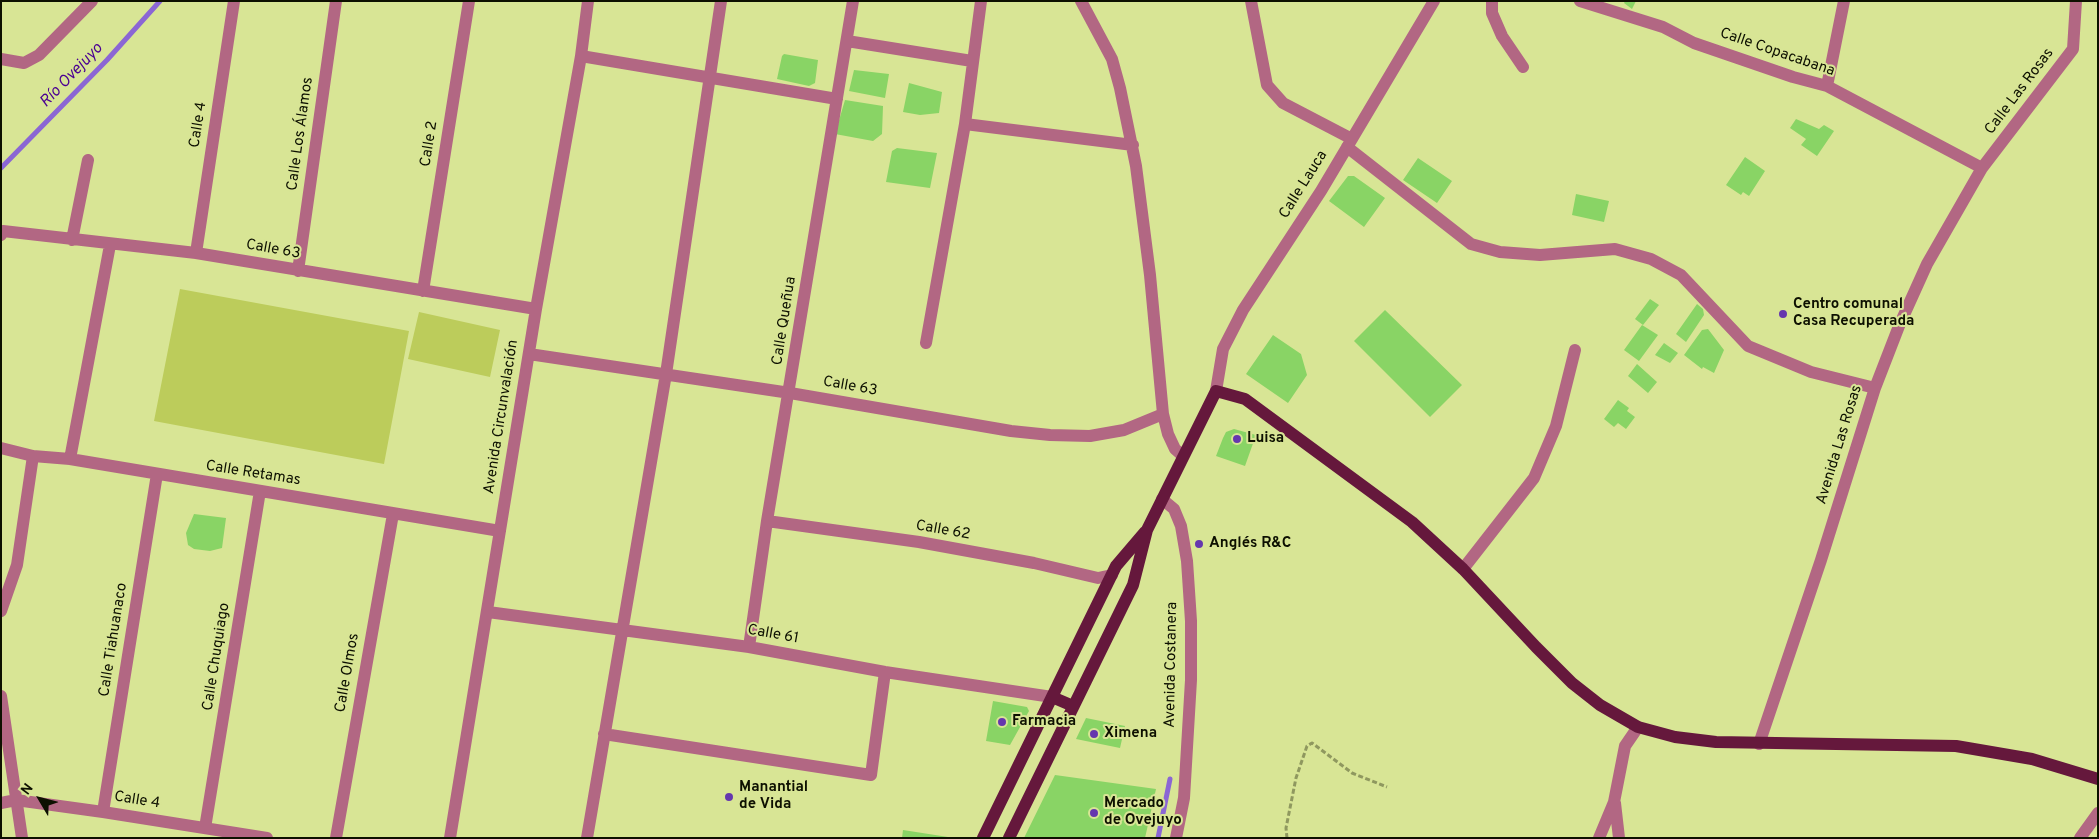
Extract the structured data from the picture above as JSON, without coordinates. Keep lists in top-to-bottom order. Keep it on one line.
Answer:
{"streets":{"street":["Calle Copacabana","Calle Las Rosas","Calle 4","Calle Los Álamos","Calle 2","Calle Lauca","Calle 63","Calle Queñua","Avenida Circunvalación","Avenida Las Rosas","Calle Retamas","Calle 62","Calle 61","Calle Tiahuanaco","Calle Chuquiago","Avenida Costanera","Calle Olmos"]},"crossings":[["Calle Copacabana","Calle Las Rosas"],["Calle Copacabana","Avenida Las Rosas"],["Calle Las Rosas","Avenida Las Rosas"],["Calle 4","Calle 63"],["Calle 4","Calle Tiahuanaco"],["Calle 4","Calle Chuquiago"],["Calle Los Álamos","Calle 63"],["Calle 2","Calle 63"],["Calle 63","Calle Queñua"],["Calle 63","Avenida Circunvalación"],["Calle Queñua","Calle 62"],["Calle Queñua","Calle 61"],["Avenida Circunvalación","Calle Retamas"],["Avenida Circunvalación","Calle 61"],["Calle Retamas","Calle Tiahuanaco"],["Calle Retamas","Calle Chuquiago"],["Calle Retamas","Calle Olmos"]],"water":["Río Ovejuyo"],"places":["Centro comunal Casa Recuperada","Luisa","Anglés R&C","Farmacia","Ximena","Manantial de Vida","Mercado de Ovejuyo"],"north":"top left"}
